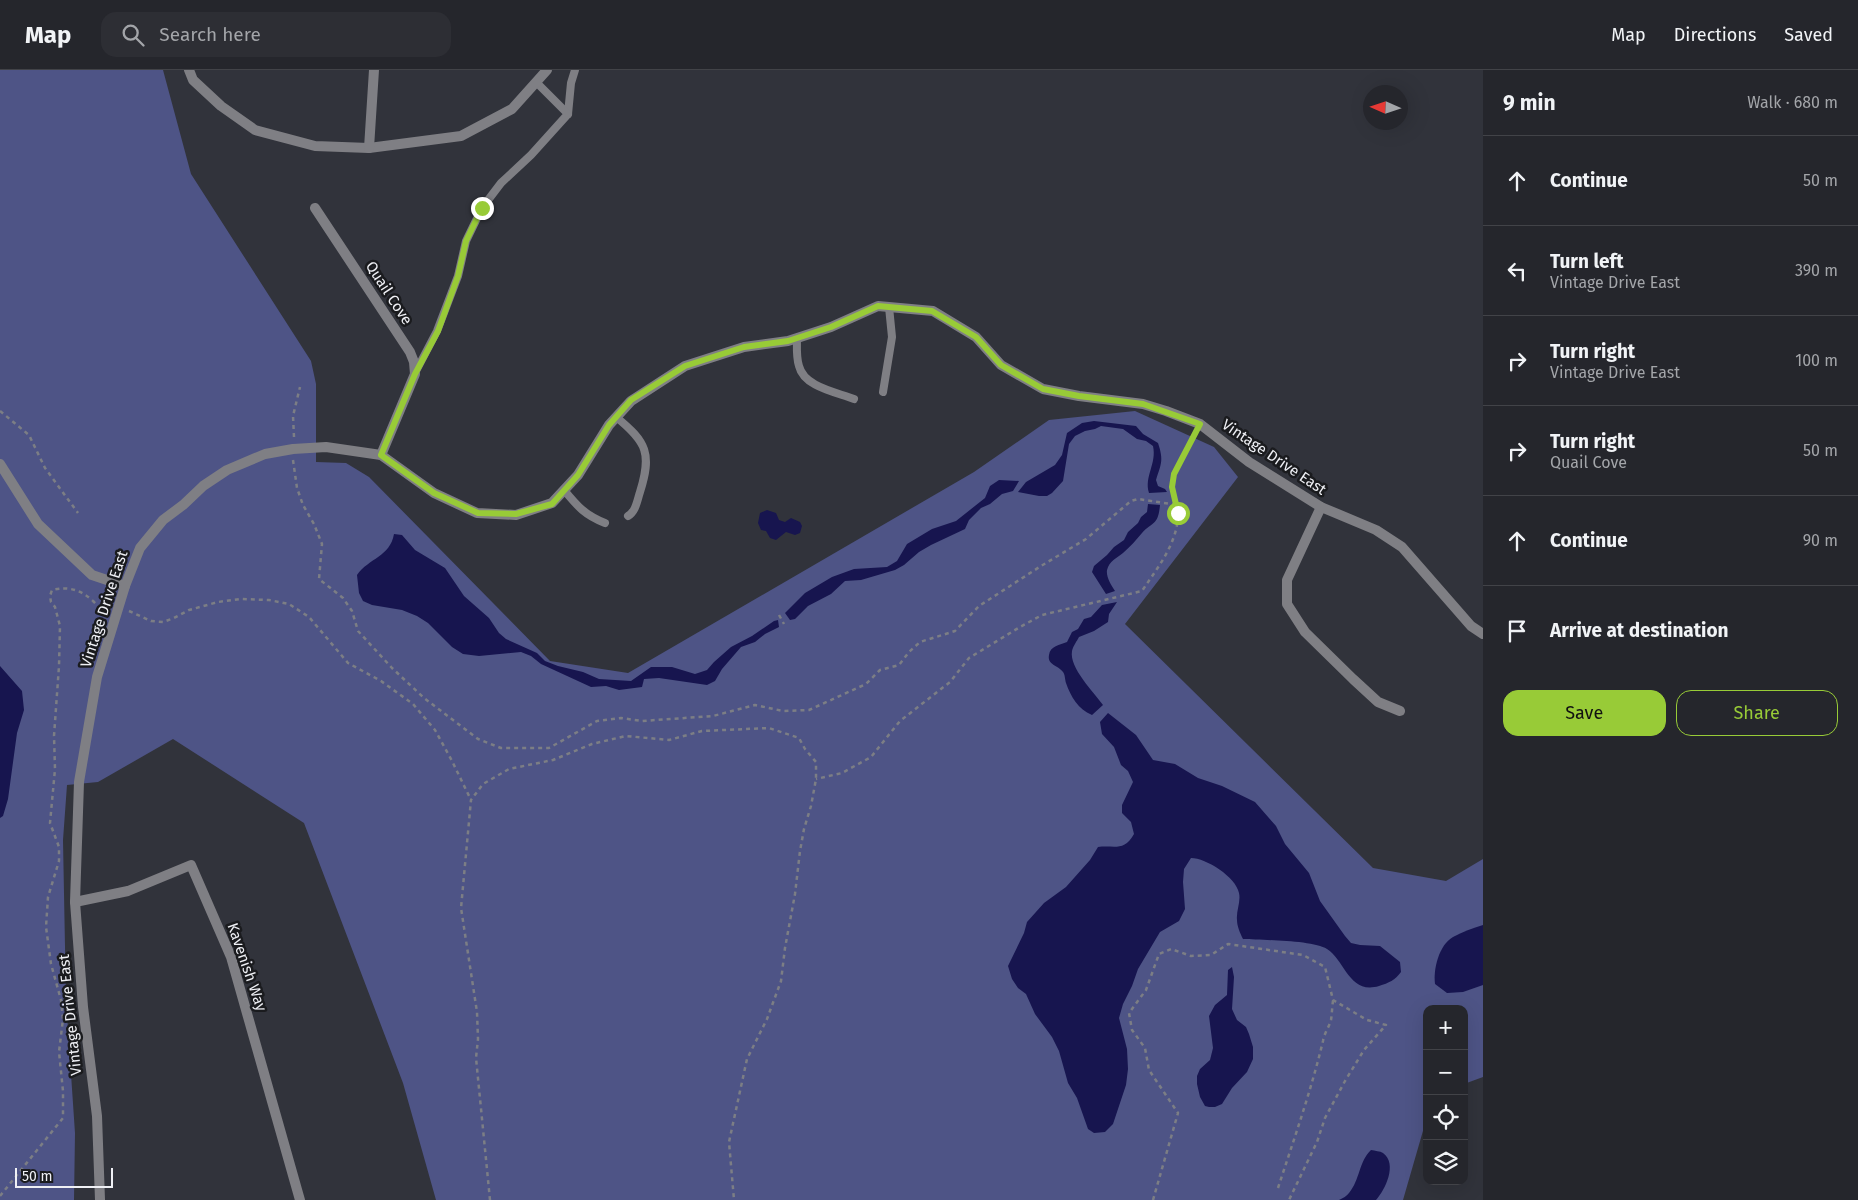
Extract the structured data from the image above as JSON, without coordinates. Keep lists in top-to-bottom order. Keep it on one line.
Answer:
{"streets":{"street":["Quail Cove","Vintage Drive East","Kavenish Way"]},"crossings":[["Vintage Drive East","Kavenish Way"]],"scale_bar":"50 m","north":"left","page":{"header":"Map","search":"Search here","nav":["Map","Directions","Saved"],"heading":["9 min","Walk · 680 m"],"list":[["Continue","50 m"],["Turn left","Vintage Drive East","390 m"],["Turn right","Vintage Drive East","100 m"],["Turn right","Quail Cove","50 m"],["Continue","90 m"],"Arrive at destination"],"buttons":["Save","Share"],"map_buttons":["+","−"],"scale":"50 m"}}
